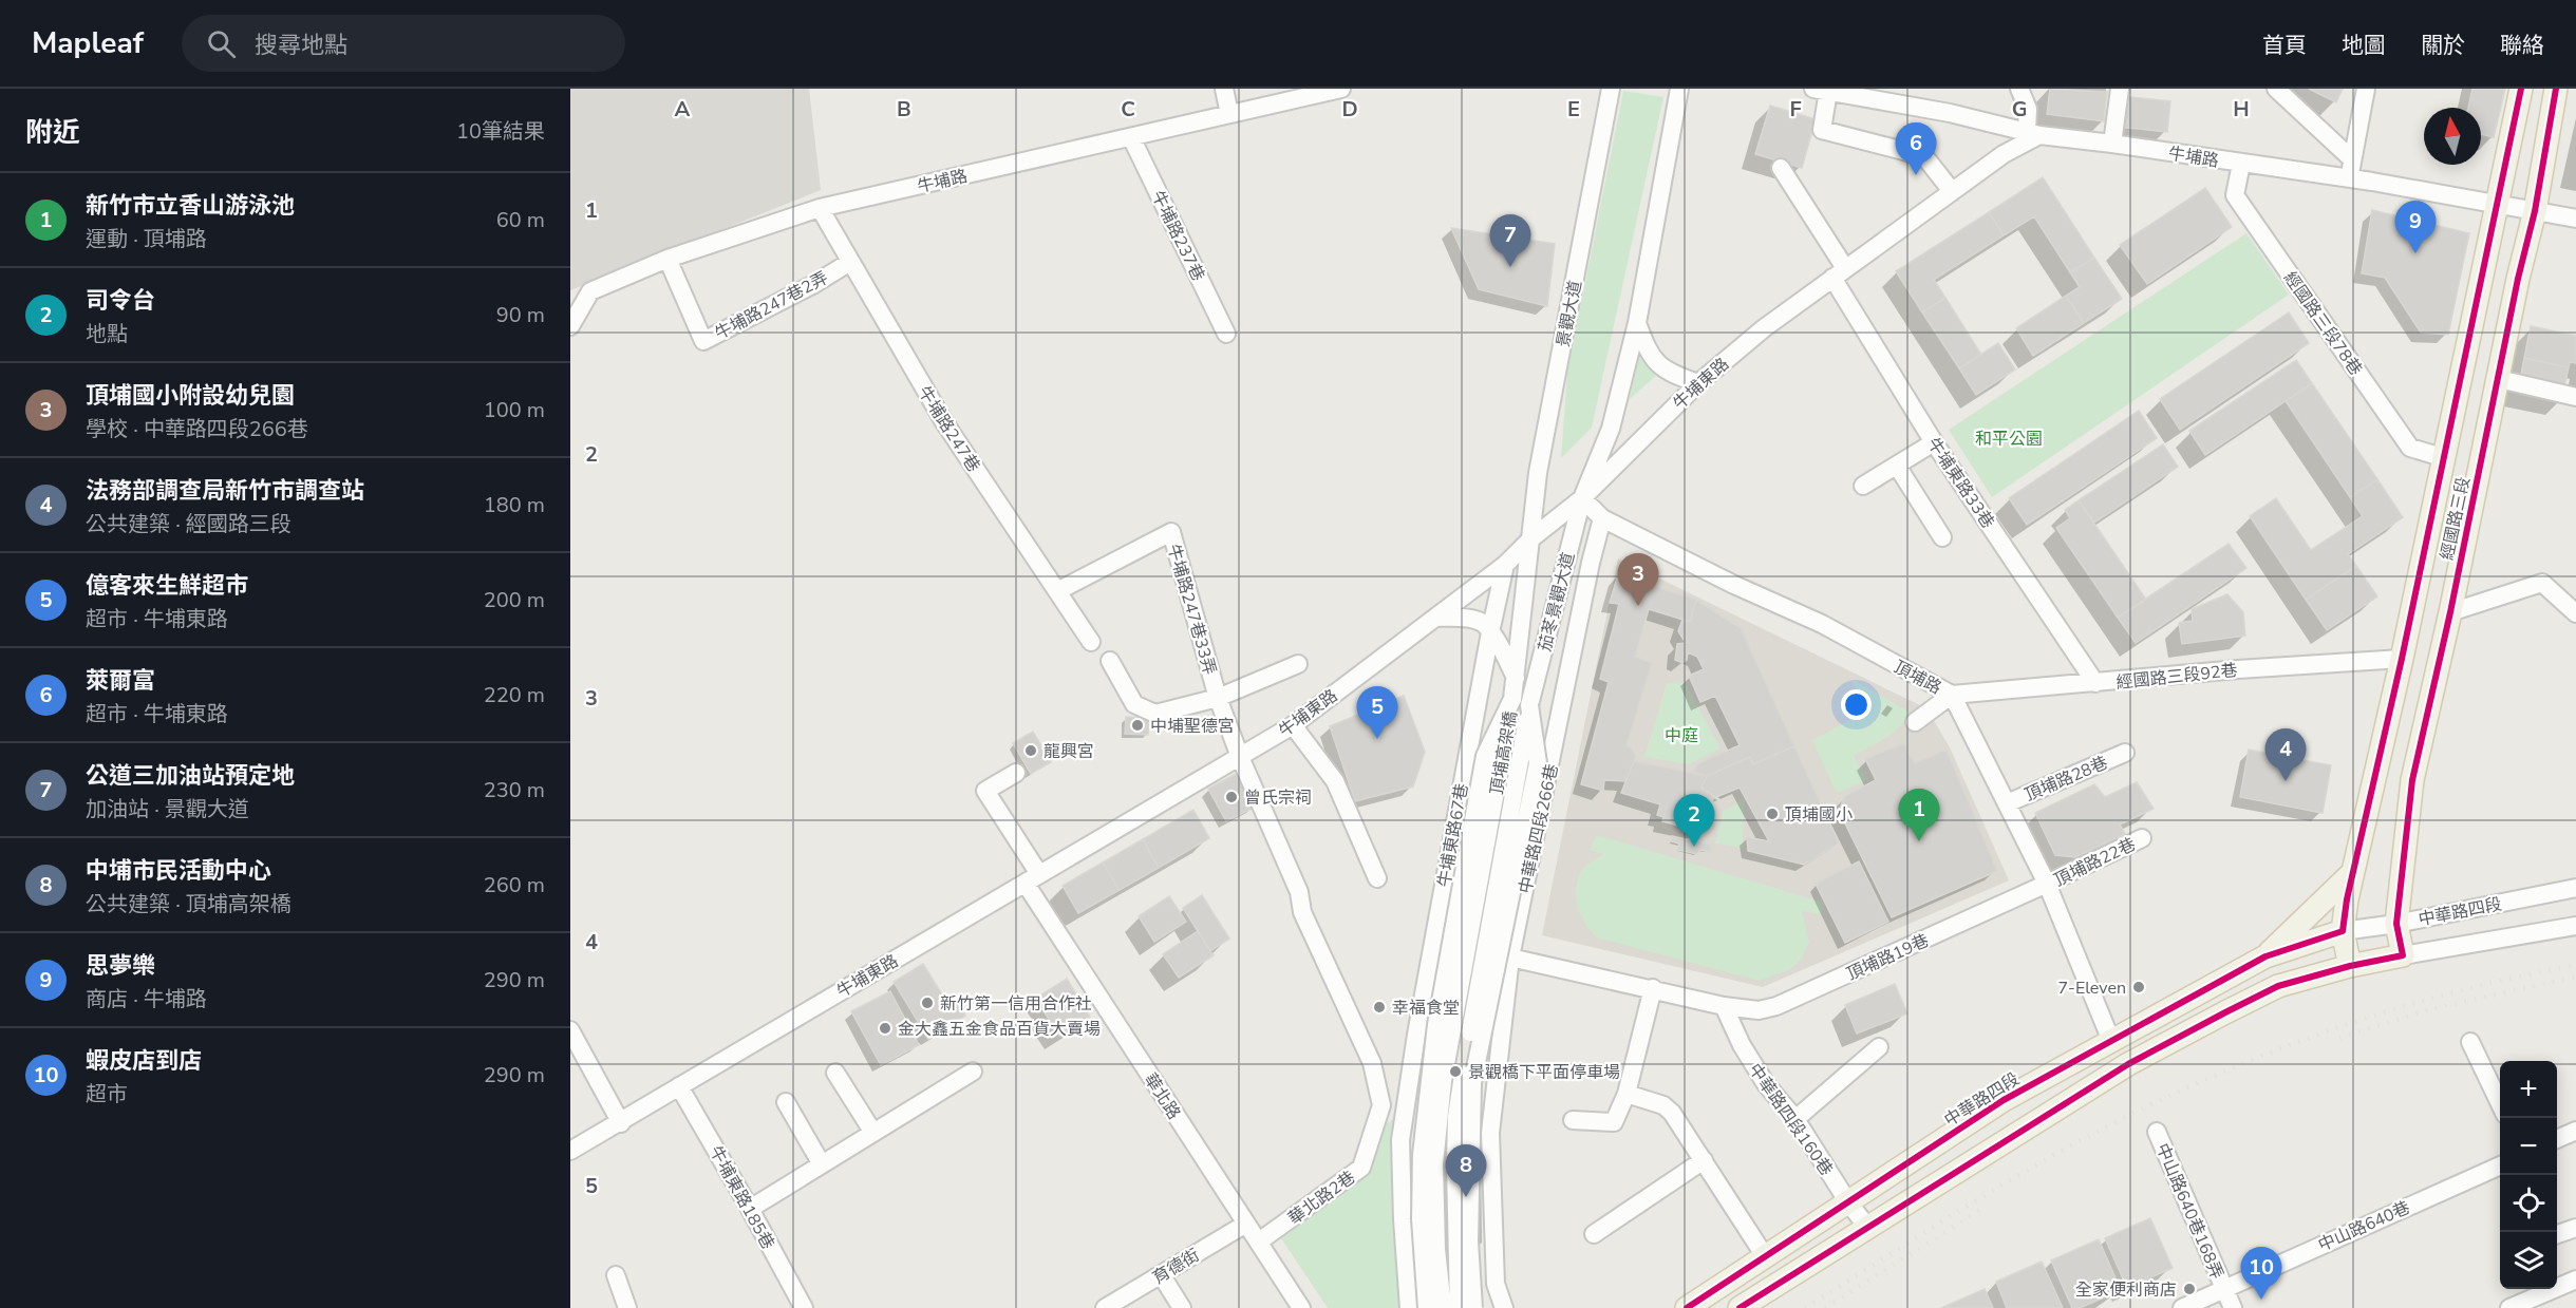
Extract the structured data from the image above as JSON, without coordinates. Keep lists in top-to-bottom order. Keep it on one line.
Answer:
{"streets":{"main road":["經國路三段","中華路四段"],"street":["牛埔路","牛埔路237巷","牛埔路247巷2弄","景觀大道","經國路三段78巷","牛埔東路","牛埔路247巷","牛埔東路33巷","茄苳景觀大道","牛埔路247巷33弄","經國路三段92巷","頂埔路","頂埔高架橋","頂埔路28巷","中華路四段266巷","牛埔東路67巷","頂埔路22巷","頂埔路19巷","華北路","中華路四段160巷","牛埔東路185巷","華北路2巷","中山路640巷168弄","中山路640巷","育德街"]},"crossings":[["牛埔路","牛埔路237巷"],["牛埔路","牛埔路247巷2弄"],["牛埔路","經國路三段78巷"],["牛埔路","牛埔東路"],["牛埔路","牛埔路247巷"],["牛埔路","經國路三段"],["牛埔路247巷2弄","牛埔路247巷"],["景觀大道","牛埔東路"],["景觀大道","茄苳景觀大道"],["經國路三段78巷","經國路三段"],["牛埔東路","牛埔東路33巷"],["牛埔東路","茄苳景觀大道"],["牛埔東路","頂埔路"],["牛埔東路","牛埔東路67巷"],["牛埔東路","華北路"],["牛埔東路","牛埔東路185巷"],["牛埔路247巷","牛埔路247巷33弄"],["牛埔東路33巷","經國路三段92巷"],["經國路三段","經國路三段92巷"],["經國路三段","中華路四段"],["茄苳景觀大道","頂埔路"],["茄苳景觀大道","頂埔高架橋"],["經國路三段92巷","頂埔路"],["頂埔路","頂埔路28巷"],["頂埔路","中華路四段266巷"],["頂埔路","頂埔路22巷"],["頂埔路","中華路四段"],["頂埔路","頂埔路19巷"],["中華路四段266巷","頂埔路19巷"],["頂埔路22巷","頂埔路19巷"],["中華路四段","中華路四段160巷"],["頂埔路19巷","中華路四段160巷"],["華北路","華北路2巷"],["華北路","育德街"],["中山路640巷168弄","中山路640巷"]],"parks":["和平公園","中庭"],"places":["中埔聖德宮","龍興宮","曾氏宗祠","頂埔國小","7-Eleven","新竹第一信用合作社","幸福食堂","金大鑫五金食品百貨大賣場","景觀橋下平面停車場","全家便利商店"],"north":"top","page":{"header":"Mapleaf","search":"搜尋地點","nav":["首頁","地圖","關於","聯絡"],"heading":["附近","10筆結果"],"pins":["6","9","7","3","5","4","1","2","8","10"],"list":[{"mark":"1","name":"新竹市立香山游泳池","note":"運動 · 頂埔路","value":"60 m"},{"mark":"2","name":"司令台","note":"地點","value":"90 m"},{"mark":"3","name":"頂埔國小附設幼兒園","note":"學校 · 中華路四段266巷","value":"100 m"},{"mark":"4","name":"法務部調查局新竹市調查站","note":"公共建築 · 經國路三段","value":"180 m"},{"mark":"5","name":"億客來生鮮超市","note":"超市 · 牛埔東路","value":"200 m"},{"mark":"6","name":"萊爾富","note":"超市 · 牛埔東路","value":"220 m"},{"mark":"7","name":"公道三加油站預定地","note":"加油站 · 景觀大道","value":"230 m"},{"mark":"8","name":"中埔市民活動中心","note":"公共建築 · 頂埔高架橋","value":"260 m"},{"mark":"9","name":"思夢樂","note":"商店 · 牛埔路","value":"290 m"},{"mark":"10","name":"蝦皮店到店","note":"超市","value":"290 m"}],"map_buttons":["+","−"]},"grid":{"columns":["A","B","C","D","E","F","G","H"],"rows":["1","2","3","4","5"]}}
